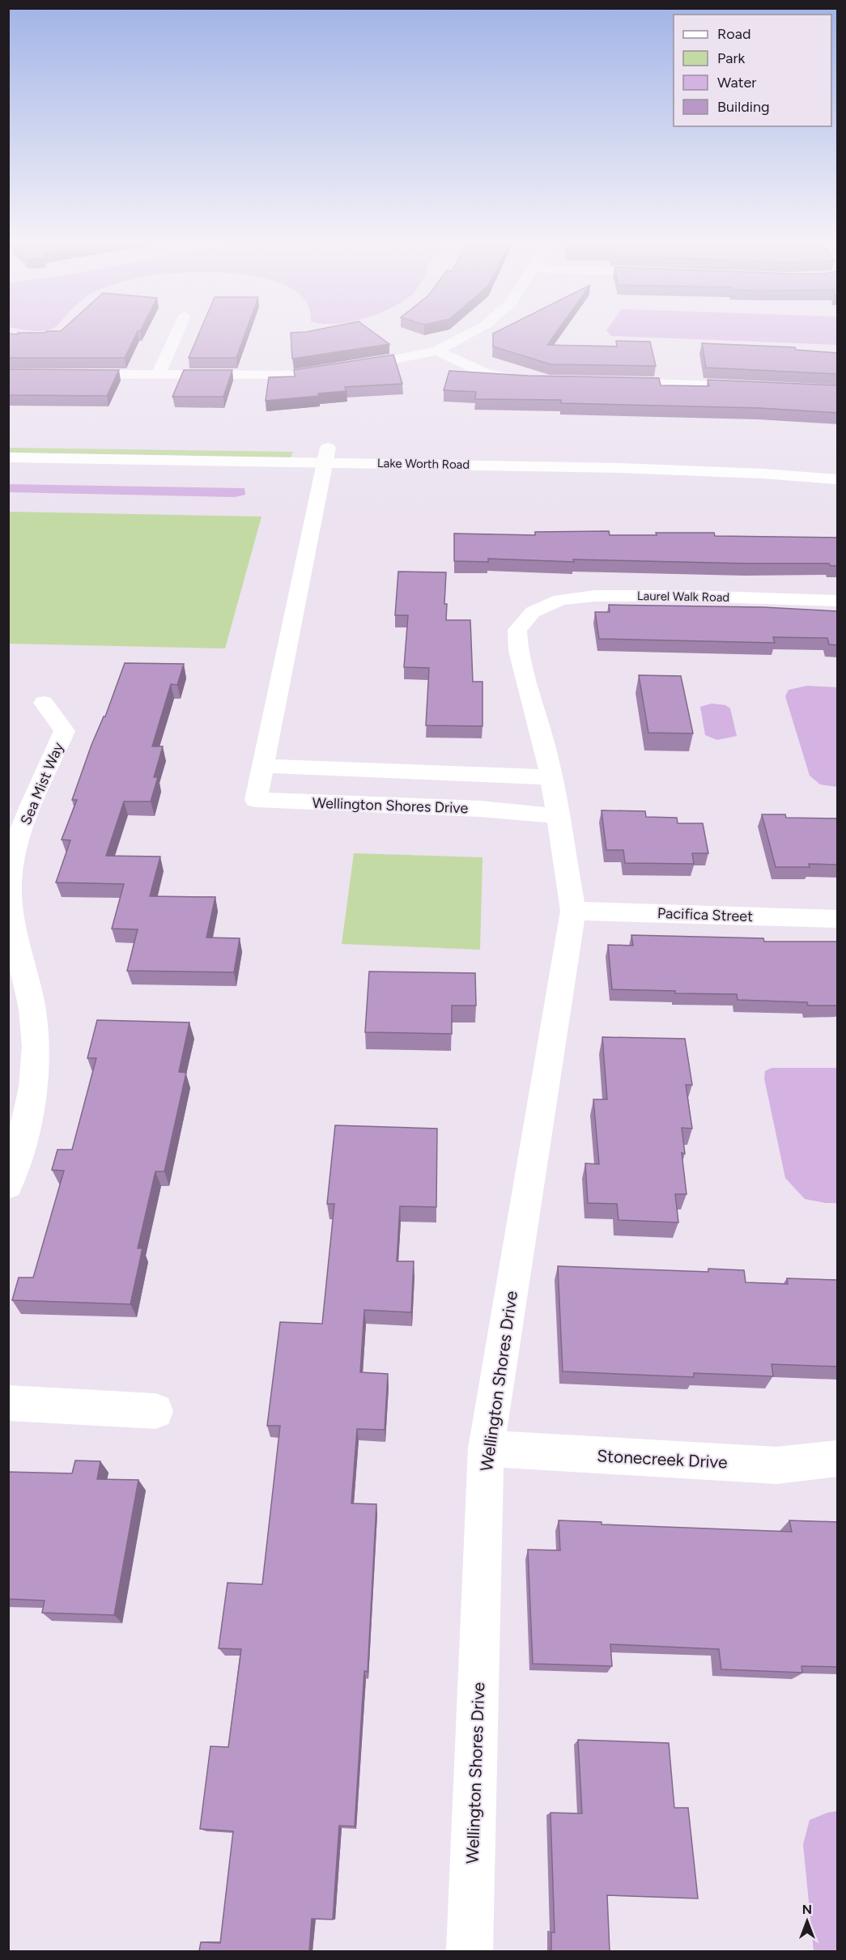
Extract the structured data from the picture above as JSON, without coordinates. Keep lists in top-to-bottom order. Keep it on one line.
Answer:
{"streets":{"street":["Lake Worth Road","Laurel Walk Road","Sea Mist Way","Wellington Shores Drive","Pacifica Street","Stonecreek Drive"]},"crossings":[["Lake Worth Road","Wellington Shores Drive"],["Laurel Walk Road","Wellington Shores Drive"],["Wellington Shores Drive","Pacifica Street"],["Wellington Shores Drive","Stonecreek Drive"]],"legend":["Road","Park","Water","Building"],"north":"top"}
